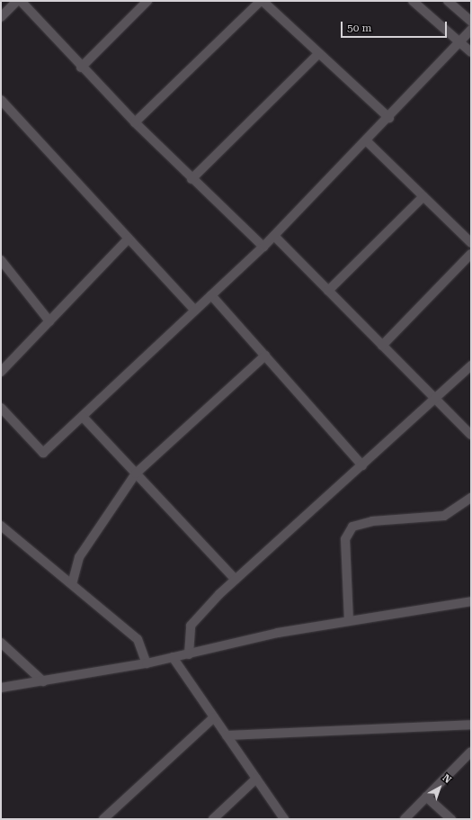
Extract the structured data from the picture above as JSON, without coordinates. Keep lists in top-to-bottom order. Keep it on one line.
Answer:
{"scale_bar":"50 m","north":"top right"}
